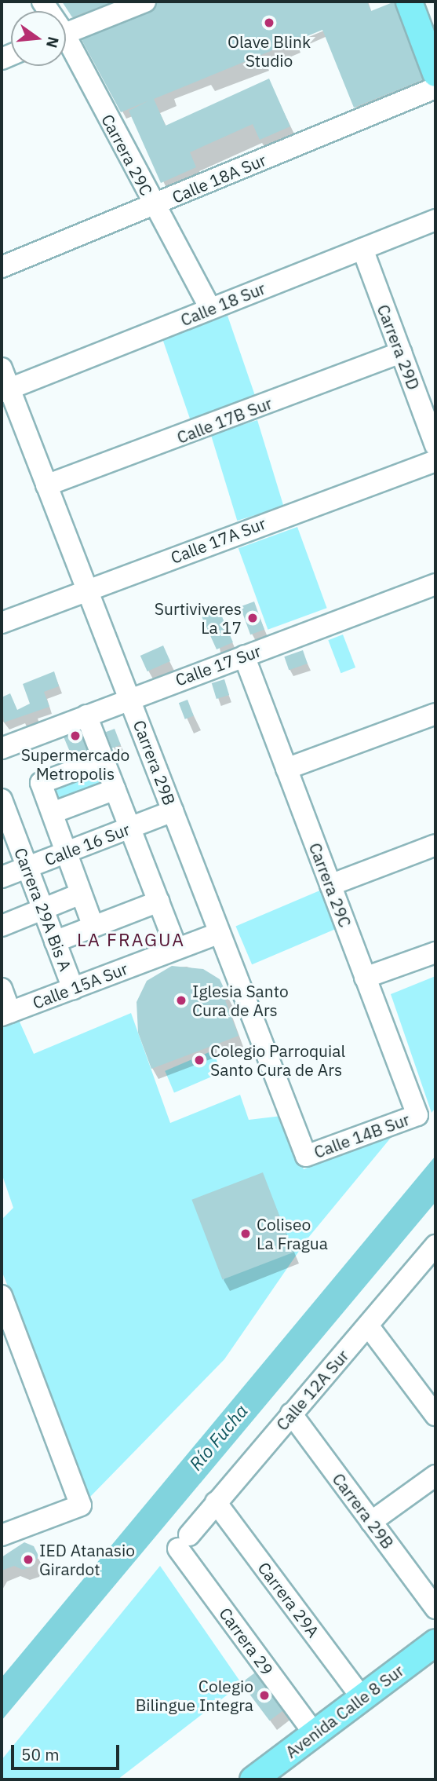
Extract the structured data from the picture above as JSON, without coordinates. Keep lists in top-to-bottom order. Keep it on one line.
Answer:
{"streets":{"main road":["Avenida Calle 8 Sur"],"street":["Carrera 29C","Calle 18A Sur","Calle 18 Sur","Carrera 29D","Calle 17B Sur","Calle 17A Sur","Calle 17 Sur","Carrera 29B","Calle 16 Sur","Carrera 29A Bis A","Calle 15A Sur","Calle 14B Sur","Calle 12A Sur","Carrera 29A","Carrera 29"]},"crossings":[["Carrera 29C","Calle 18A Sur"],["Carrera 29C","Calle 18 Sur"],["Carrera 29C","Calle 17 Sur"],["Carrera 29C","Calle 14B Sur"],["Calle 18 Sur","Carrera 29D"],["Calle 18 Sur","Carrera 29B"],["Carrera 29D","Calle 17B Sur"],["Calle 17B Sur","Carrera 29B"],["Calle 17A Sur","Carrera 29B"],["Calle 17 Sur","Carrera 29B"],["Carrera 29B","Calle 16 Sur"],["Carrera 29B","Calle 15A Sur"],["Carrera 29B","Calle 14B Sur"],["Carrera 29B","Calle 12A Sur"],["Calle 16 Sur","Carrera 29A Bis A"],["Carrera 29A Bis A","Calle 15A Sur"],["Calle 12A Sur","Carrera 29A"],["Calle 12A Sur","Carrera 29"],["Carrera 29A","Avenida Calle 8 Sur"],["Carrera 29","Avenida Calle 8 Sur"]],"districts":["LA FRAGUA"],"water":["Río Fucha"],"places":["Olave Blink Studio","Surtiviveres La 17","Supermercado Metropolis","Iglesia Santo Cura de Ars","Colegio Parroquial Santo Cura de Ars","Coliseo La Fragua","IED Atanasio Girardot","Colegio Bilingue Integra"],"scale_bar":"50 m","north":"right"}
